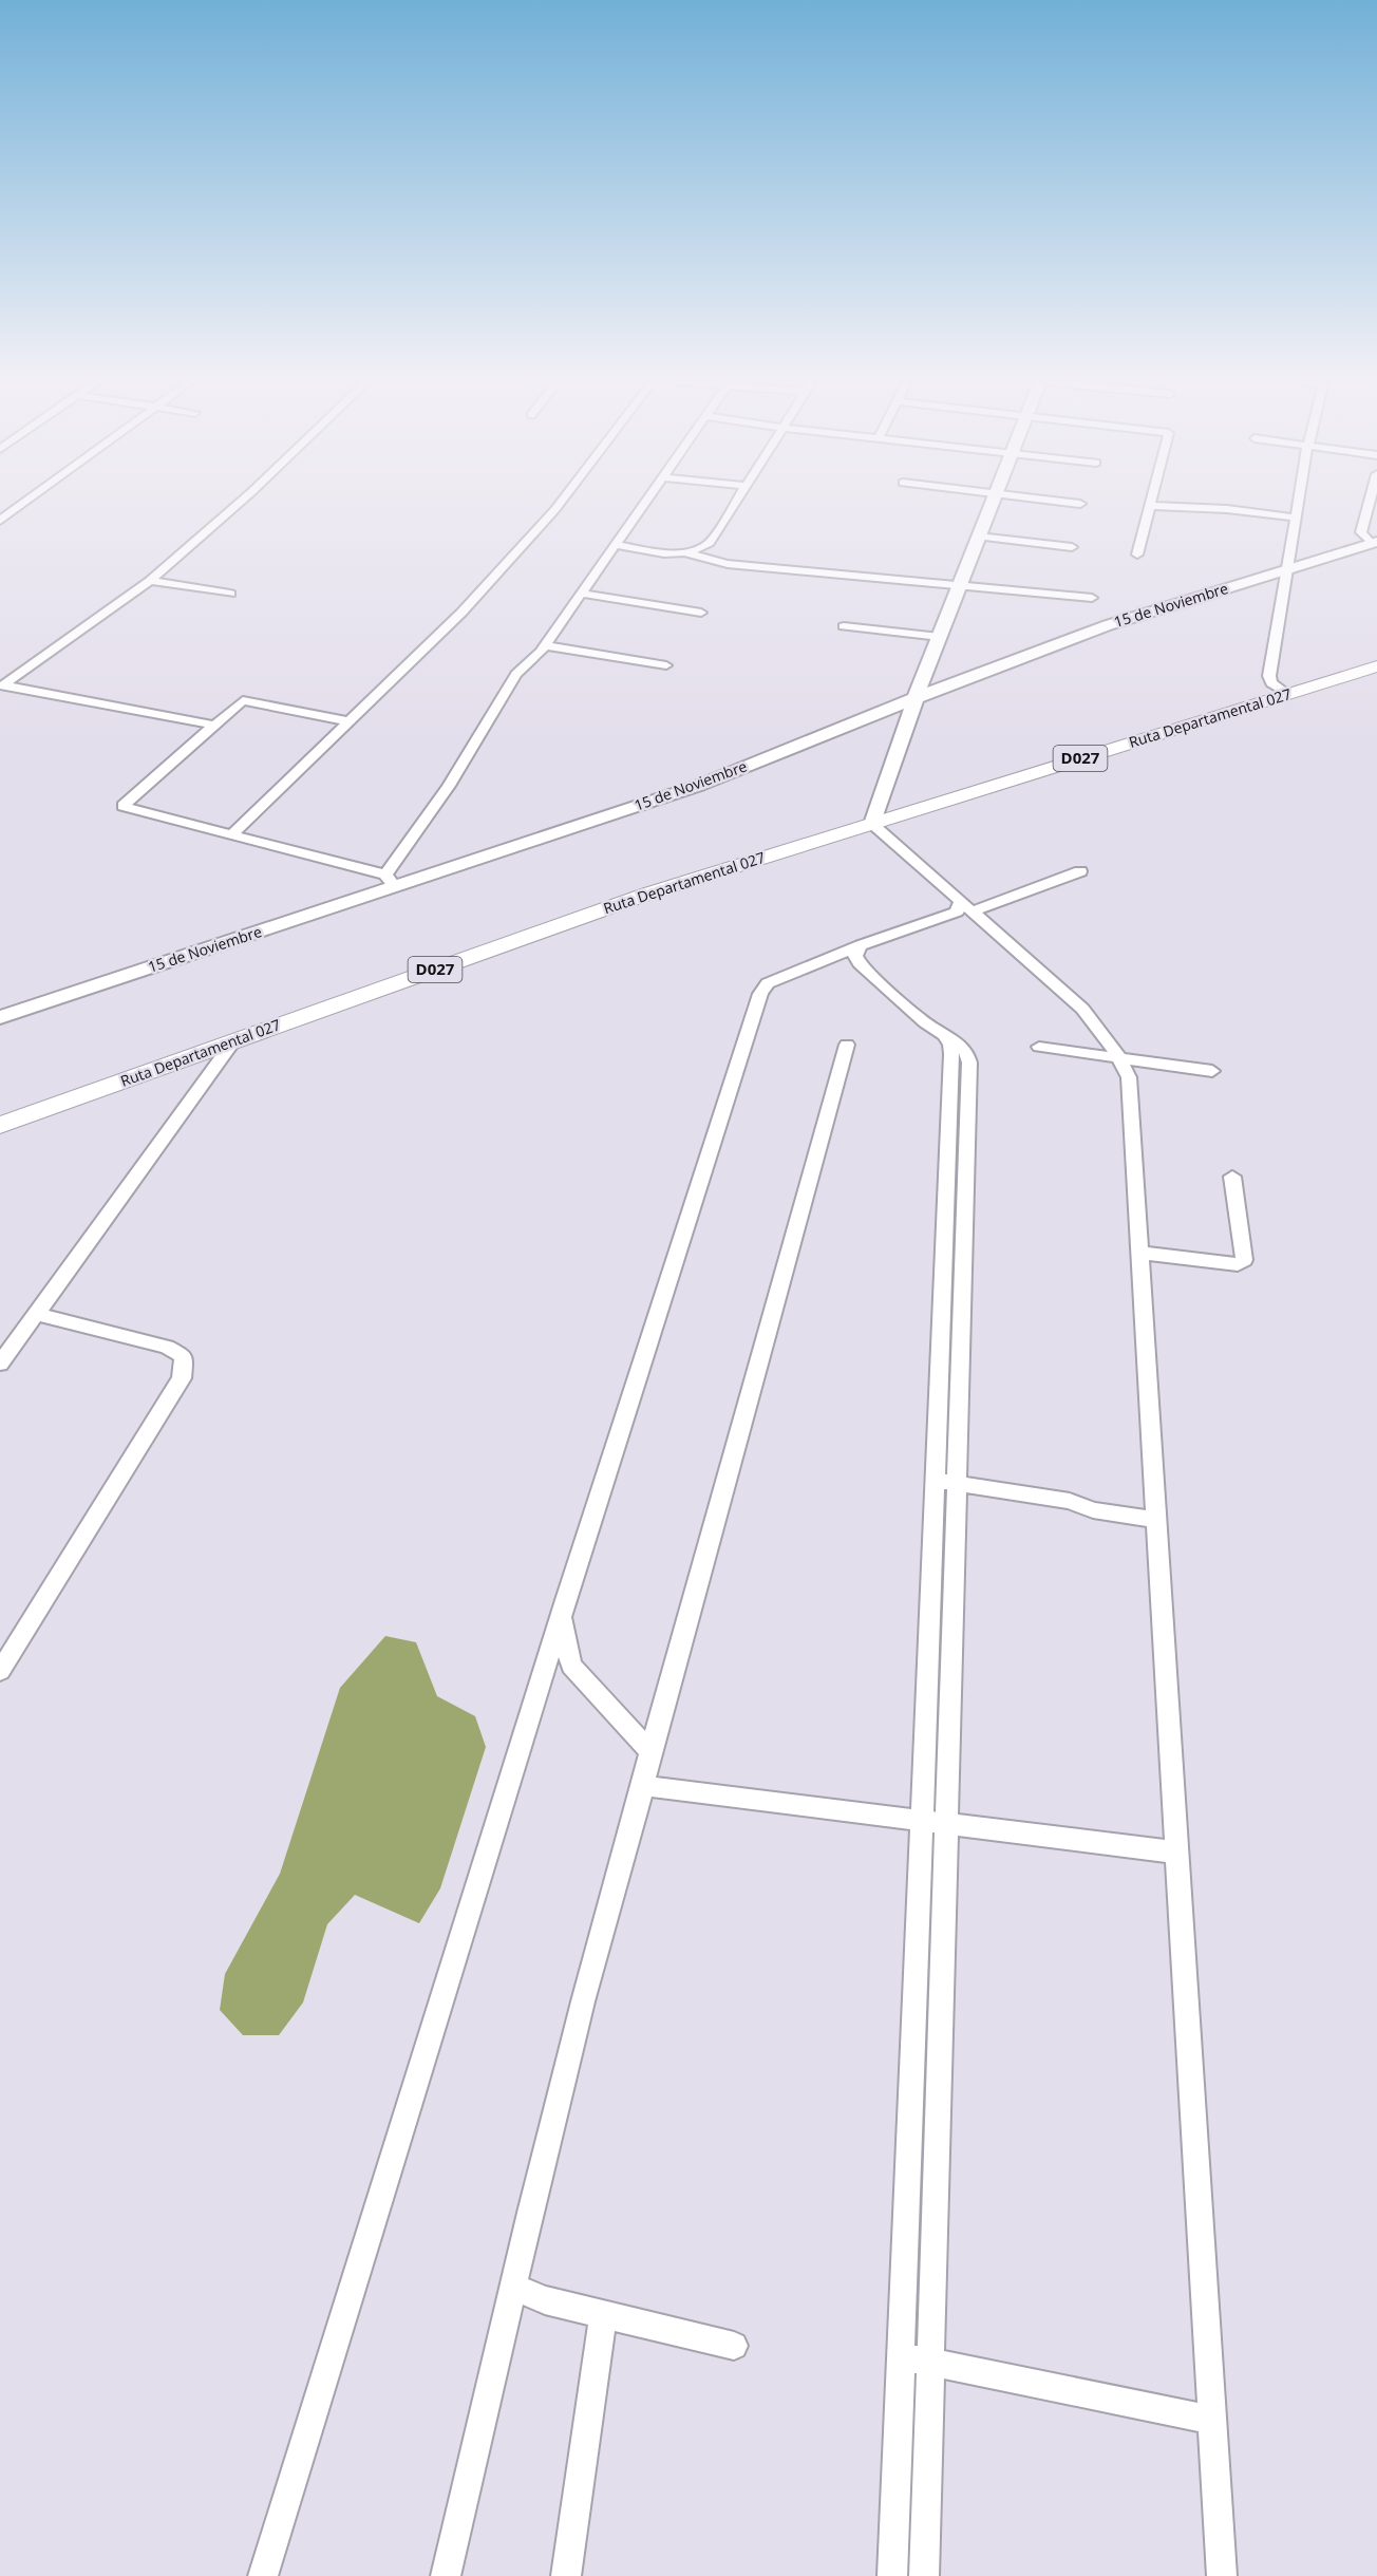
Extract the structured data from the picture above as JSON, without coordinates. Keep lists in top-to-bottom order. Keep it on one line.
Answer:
{"streets":{"main road":["Ruta Departamental 027","D027"],"street":["15 de Noviembre"]}}
